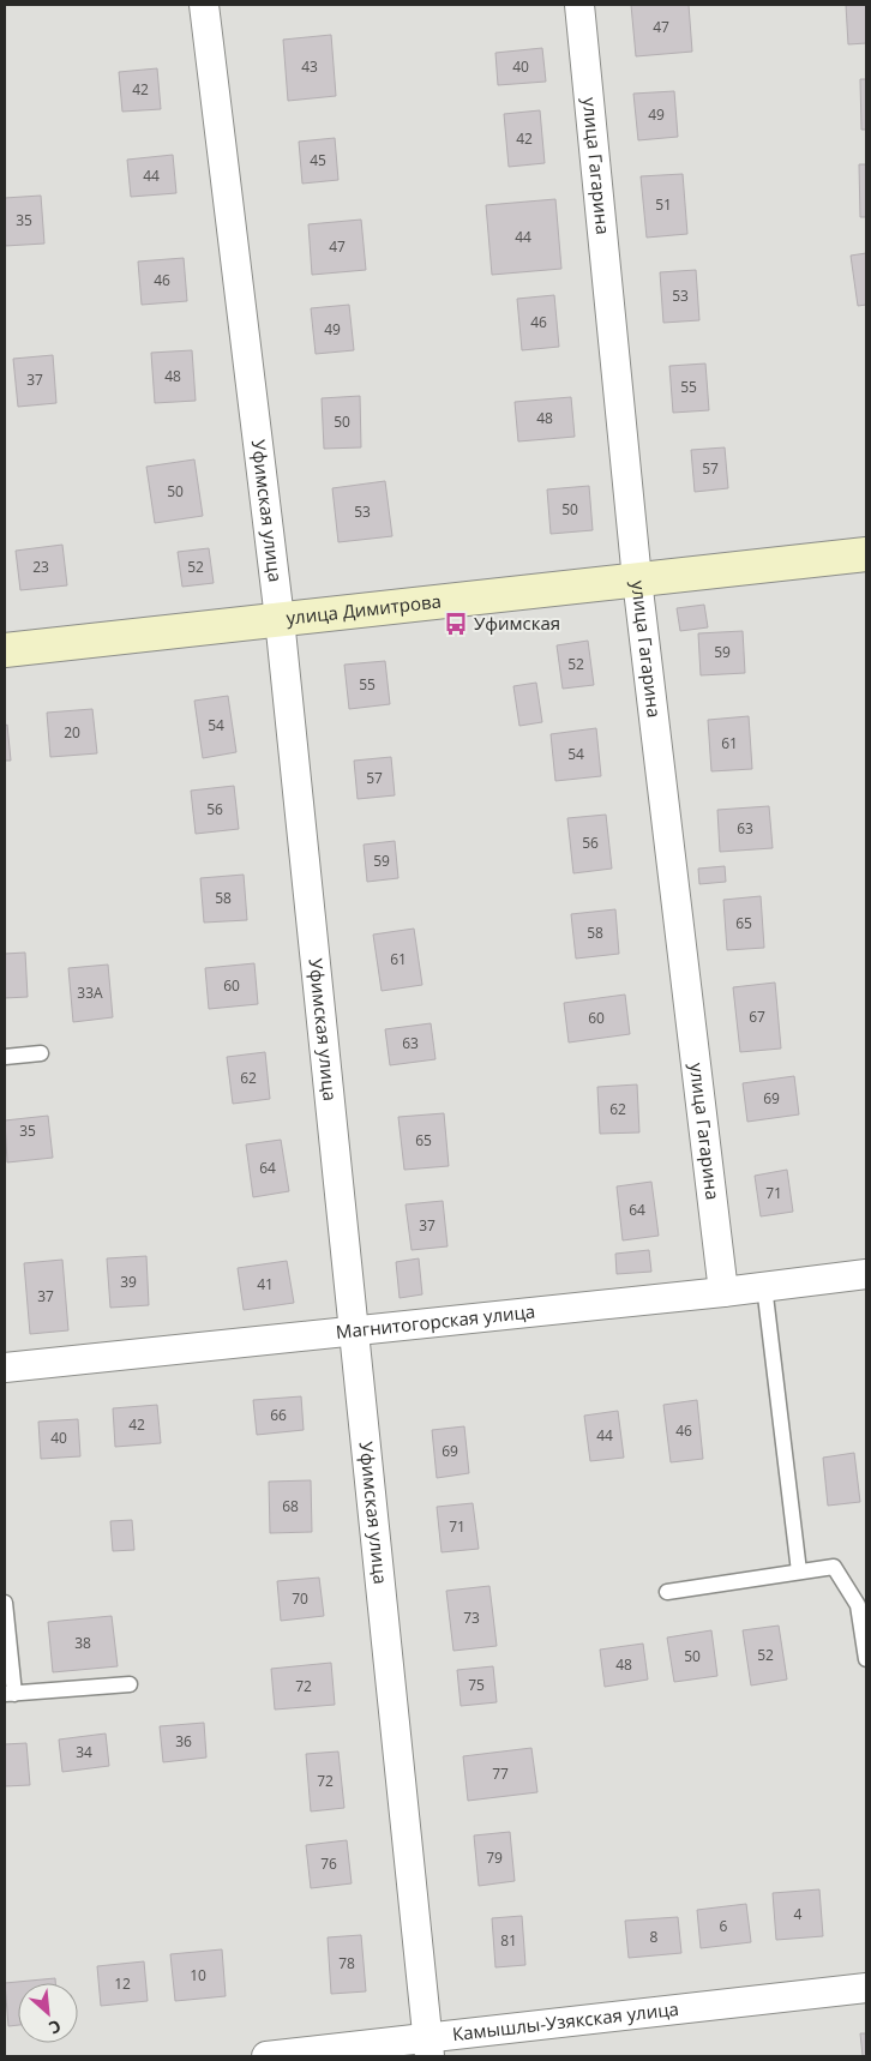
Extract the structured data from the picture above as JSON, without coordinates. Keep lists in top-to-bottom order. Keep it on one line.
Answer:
{"streets":{"main road":["улица Димитрова"],"street":["улица Гагарина","Уфимская улица","Магнитогорская улица","Камышлы-Узякская улица"]},"crossings":[["улица Гагарина","улица Димитрова"],["улица Гагарина","Магнитогорская улица"],["Уфимская улица","улица Димитрова"],["Уфимская улица","Магнитогорская улица"],["Уфимская улица","Камышлы-Узякская улица"]],"places":{"bus stop":["Уфимская"]},"house_numbers":["47","43","40","42","49","42","45","44","51","35","44","47","46","53","46","49","48","37","55","48","50","57","50","50","53","23","52","59","52","55","54","20","61","54","57","56","63","56","59","58","65","58","61","60","33А","67","60","63","62","69","62","35","65","64","71","64","37","39","41","37","66","42","46","44","40","69","68","71","70","73","38","52","50","48","75","72","36","34","77","72","79","76","4","6","8","81","78","10","12"],"north":"bottom right"}
